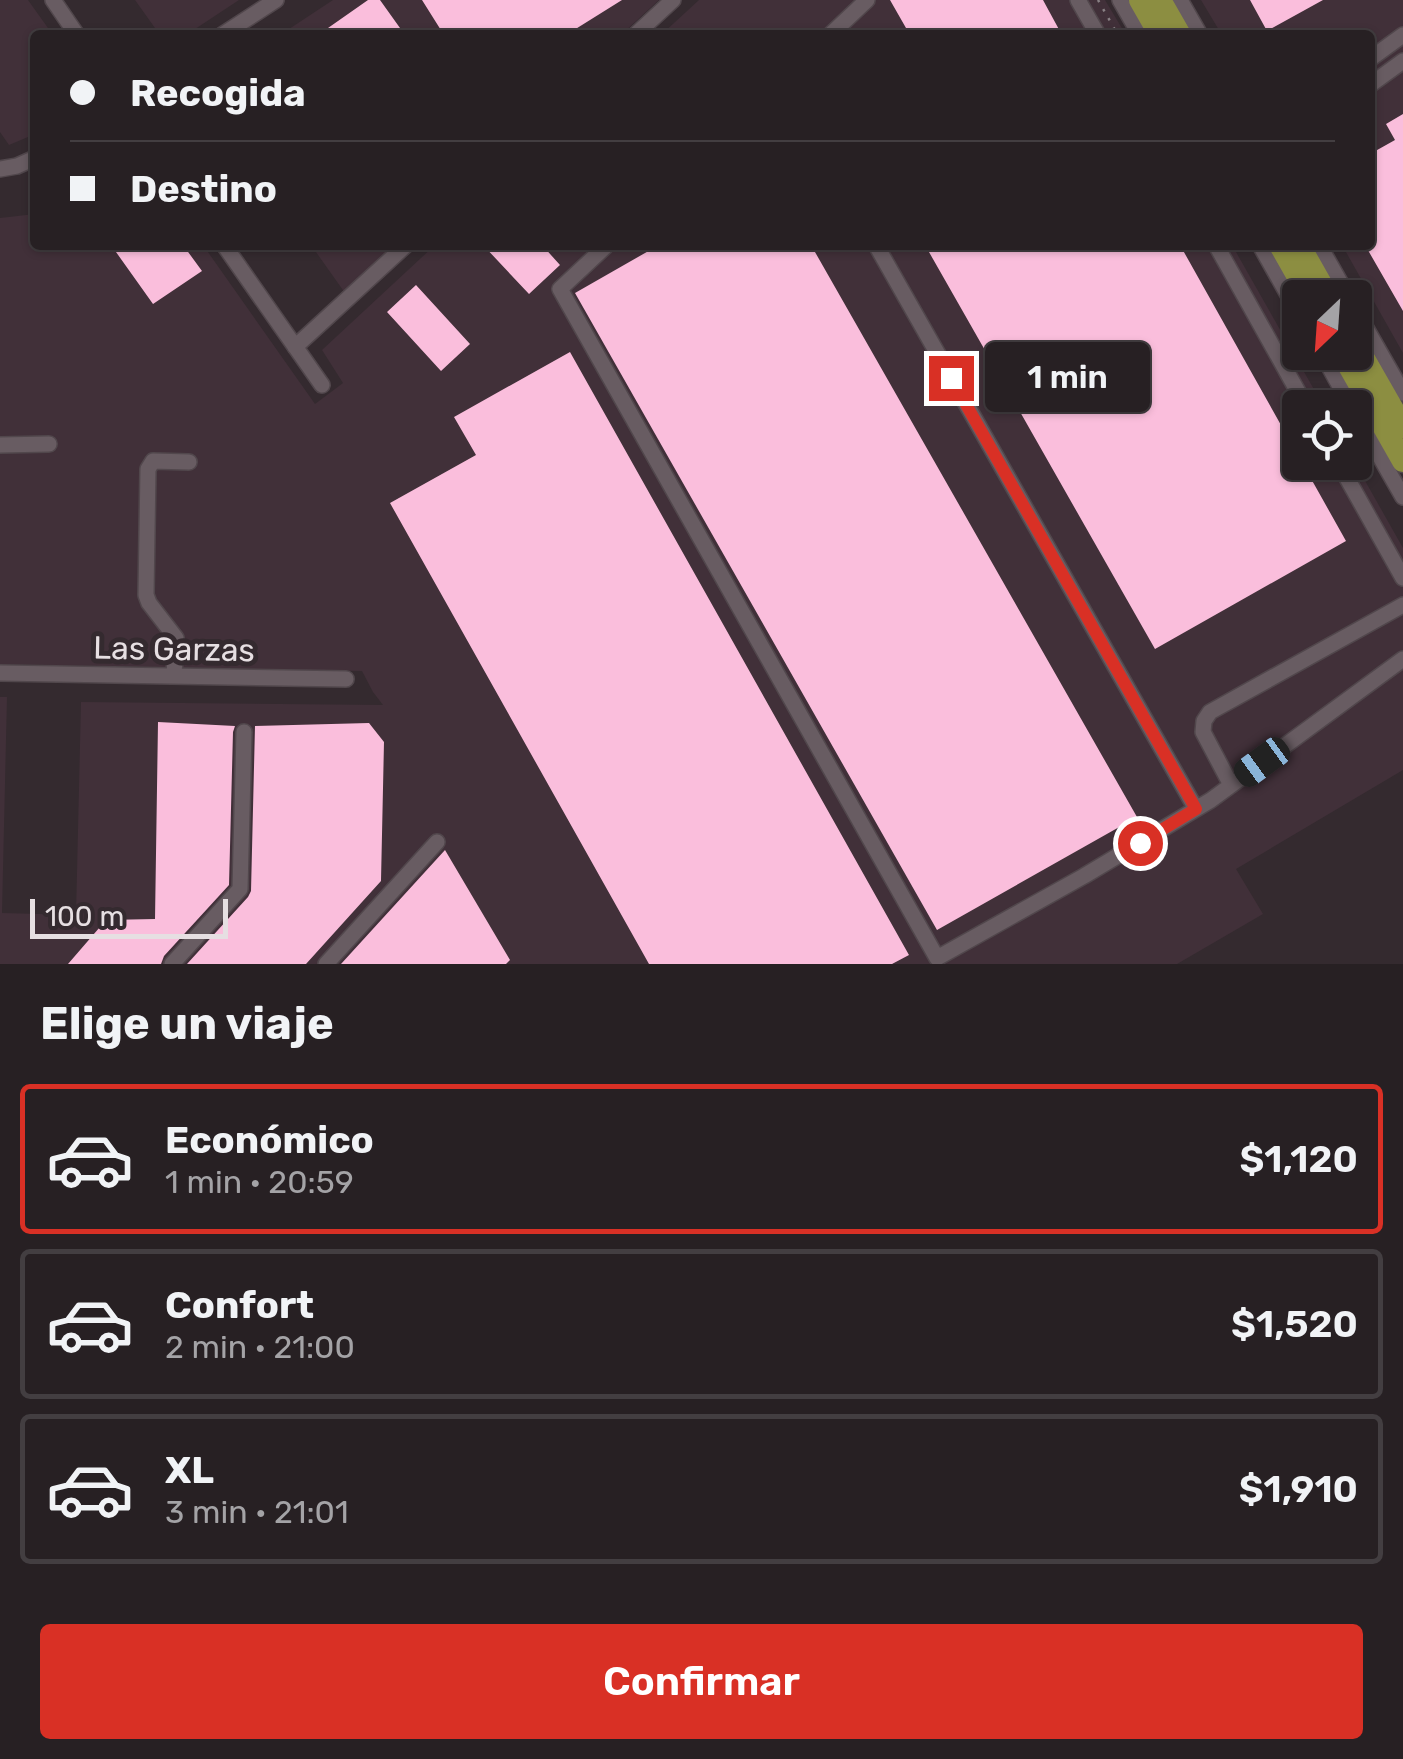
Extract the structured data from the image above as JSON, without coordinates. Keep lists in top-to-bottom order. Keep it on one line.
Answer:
{"streets":{"street":["Las Garzas"]},"scale_bar":"100 m","north":"bottom left","page":{"banner":["Recogida","Destino"],"bubble":"1 min","scale":"100 m","heading":"Elige un viaje","list":[{"name":"Económico","note":"1 min · 20:59","value":"$1,120"},{"name":"Confort","note":"2 min · 21:00","value":"$1,520"},{"name":"XL","note":"3 min · 21:01","value":"$1,910"}],"buttons":"Confirmar"}}
